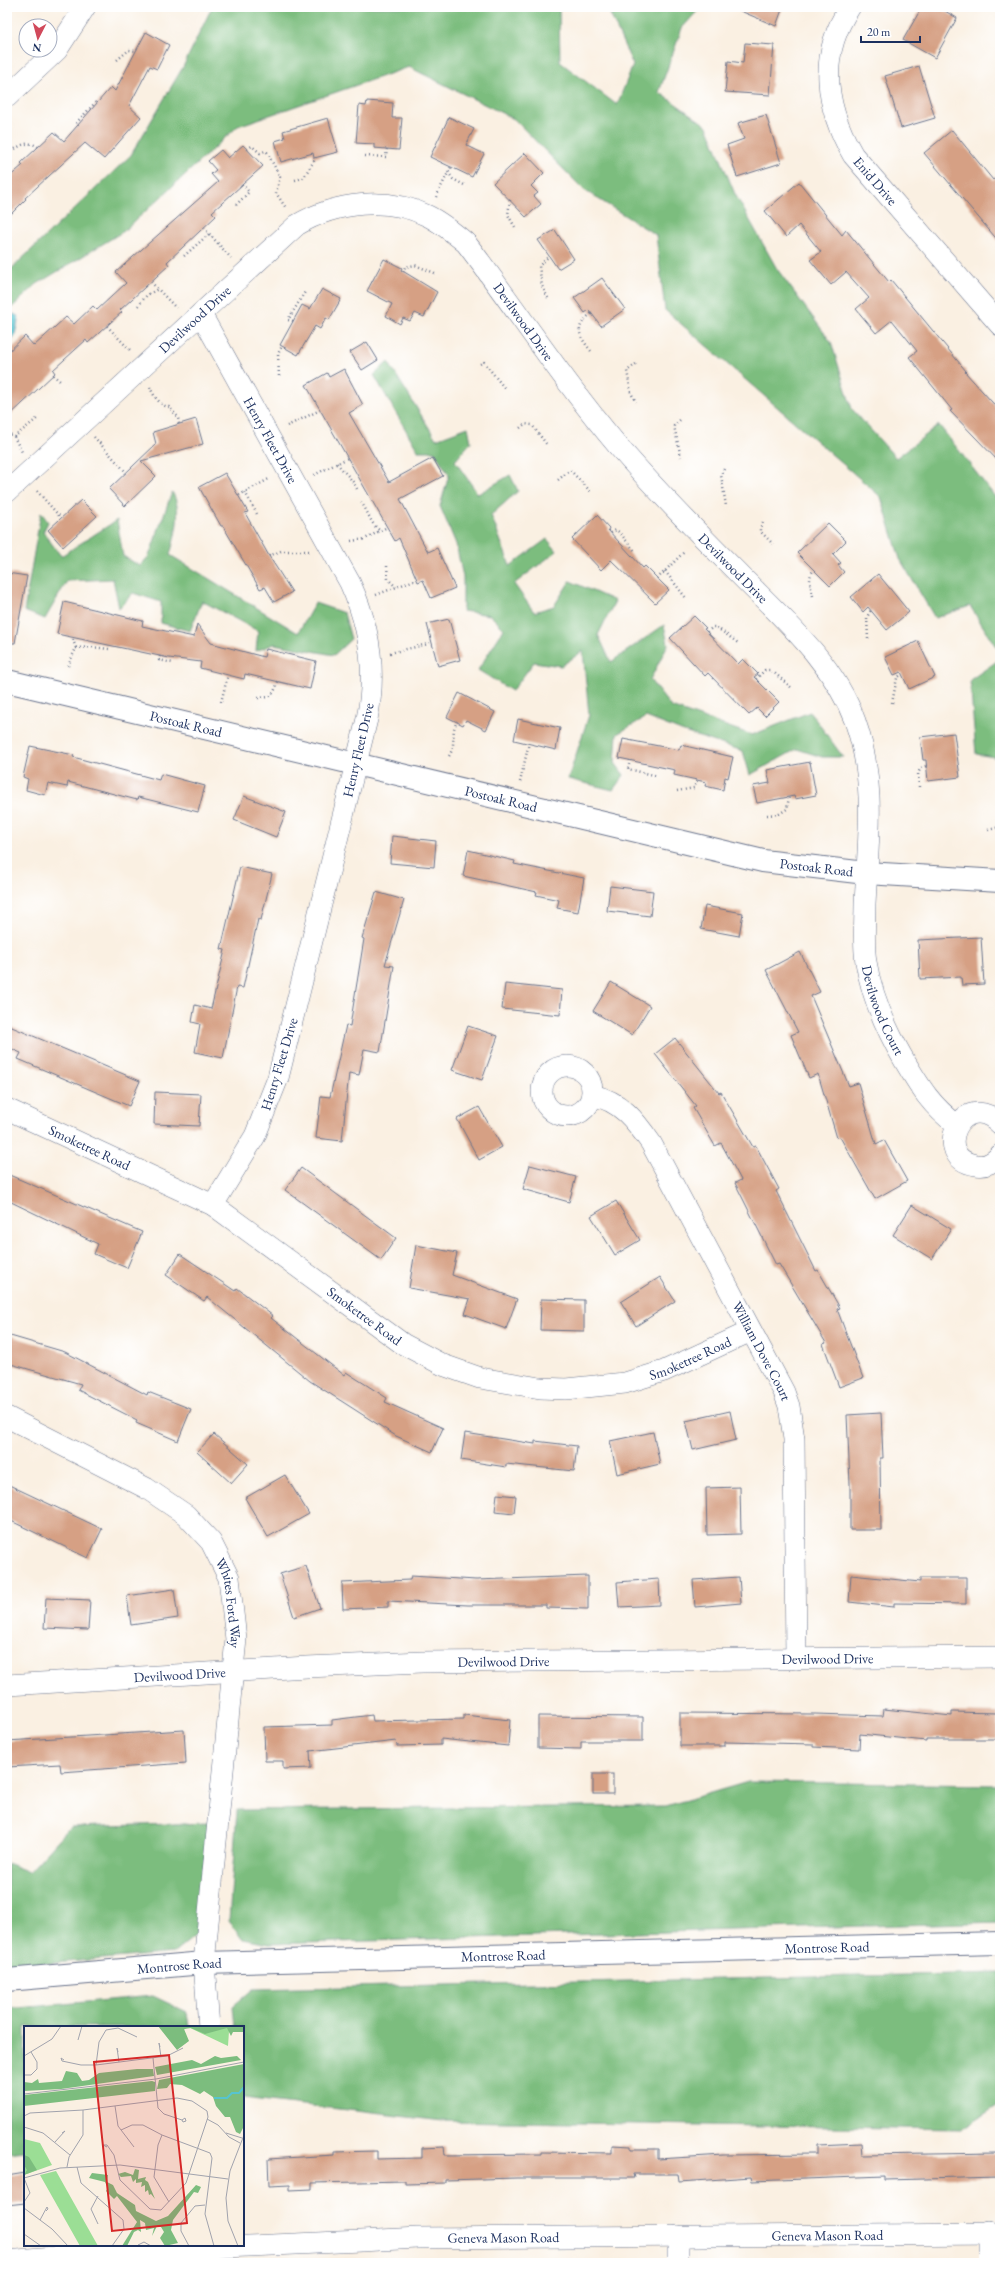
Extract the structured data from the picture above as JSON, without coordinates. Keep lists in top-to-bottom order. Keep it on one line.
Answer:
{"streets":{"street":["Enid Drive","Devilwood Drive","Henry Fleet Drive","Postoak Road","Devilwood Court","Smoketree Road","William Dove Court","Whites Ford Way","Montrose Road","Geneva Mason Road"]},"crossings":[["Devilwood Drive","Henry Fleet Drive"],["Devilwood Drive","Postoak Road"],["Devilwood Drive","Devilwood Court"],["Devilwood Drive","William Dove Court"],["Devilwood Drive","Whites Ford Way"],["Henry Fleet Drive","Postoak Road"],["Henry Fleet Drive","Smoketree Road"],["Postoak Road","Devilwood Court"],["Smoketree Road","William Dove Court"],["Whites Ford Way","Montrose Road"]],"scale_bar":"20 m","north":"bottom"}
